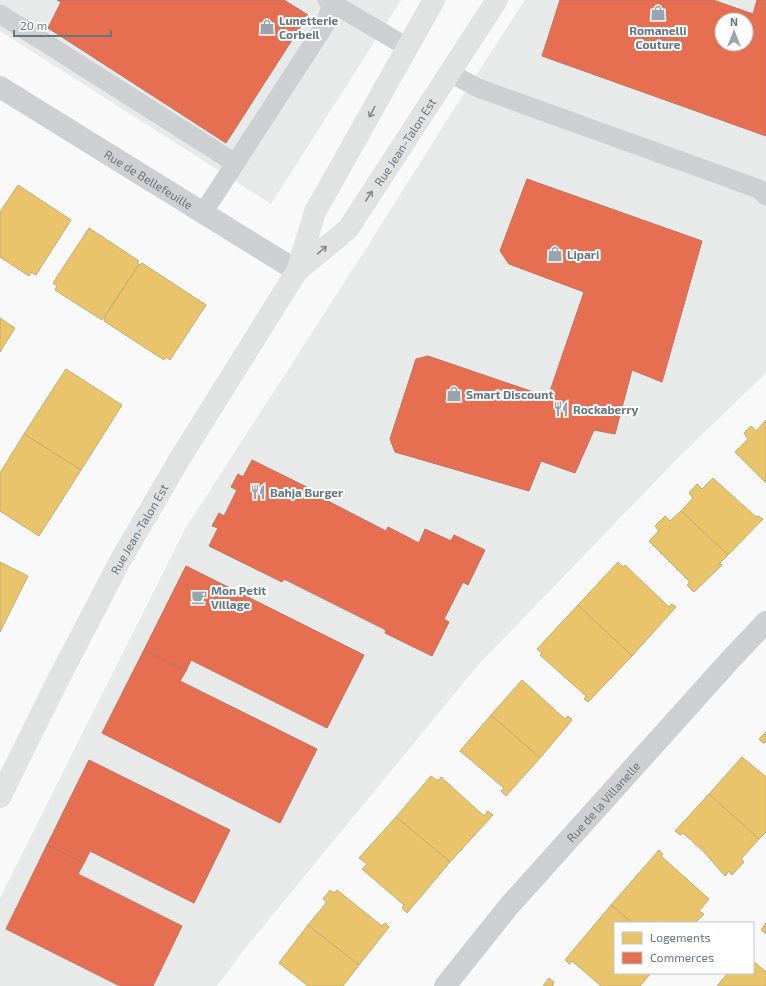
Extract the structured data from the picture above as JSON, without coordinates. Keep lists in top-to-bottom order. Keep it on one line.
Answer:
{"streets":{"main road":["Rue Jean-Talon Est"],"street":["Rue de Bellefeuille","Rue de la Villanelle"]},"crossings":[["Rue Jean-Talon Est","Rue de Bellefeuille"]],"places":{"shop":["Romanelli Couture","Lunetterie Corbeil","Lipari","Smart Discount"],"restaurant":["Rockaberry","Bahja Burger"],"cafe":["Mon Petit Village"]},"legend":["Logements","Commerces"],"scale_bar":"20 m","north":"top"}
